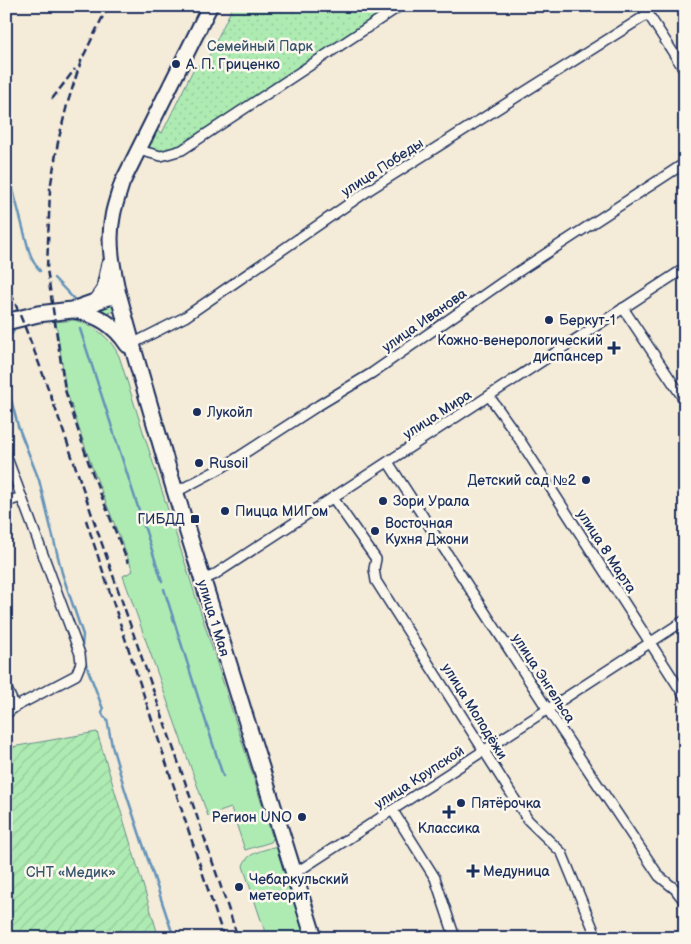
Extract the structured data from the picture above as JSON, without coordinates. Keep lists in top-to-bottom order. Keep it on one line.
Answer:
{"streets":{"main road":["улица 1 Мая"],"street":["улица Победы","улица Иванова","улица Мира","улица 8 Марта","улица Энгельса","улица Молодёжи","улица Крупской"]},"crossings":[["улица Победы","улица 1 Мая"],["улица Иванова","улица 1 Мая"],["улица Мира","улица 8 Марта"],["улица Мира","улица 1 Мая"],["улица Мира","улица Энгельса"],["улица Мира","улица Молодёжи"],["улица 8 Марта","улица Крупской"],["улица 1 Мая","улица Крупской"],["улица Энгельса","улица Крупской"],["улица Молодёжи","улица Крупской"]],"parks":["Семейный Парк","СНТ «Медик»"],"places":{"other":["А. П. Гриценко","Беркут-1","Лукойл","Rusoil","Детский сад №2","Зори Урала","Пицца МИГом","Восточная Кухня Джони","Пятёрочка","Регион UNO","Чебаркульский метеорит"],"health":["Кожно-венерологический диспансер","Классика","Медуница"],"transit":["ГИБДД"]}}
